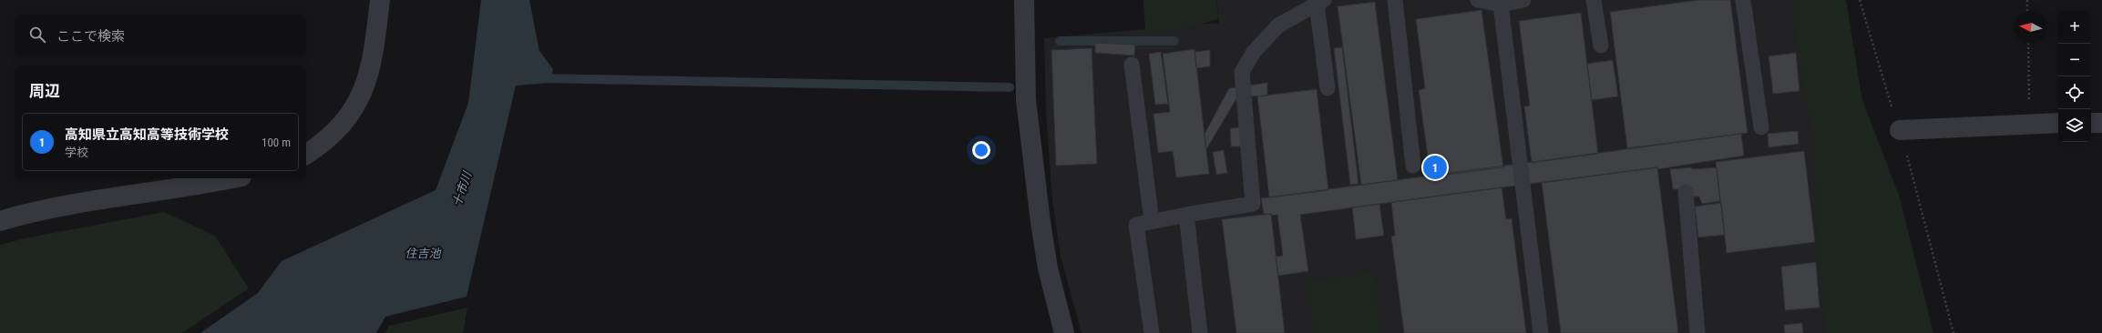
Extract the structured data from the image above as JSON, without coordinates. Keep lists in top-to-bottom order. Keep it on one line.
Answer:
{"water":["十市川","住吉池"],"north":"left","page":{"map_buttons":["+","−"],"search":"ここで検索","heading":"周辺","list":[{"mark":"1","name":"高知県立高知高等技術学校","note":"学校","value":"100 m"}],"pins":"1"}}
